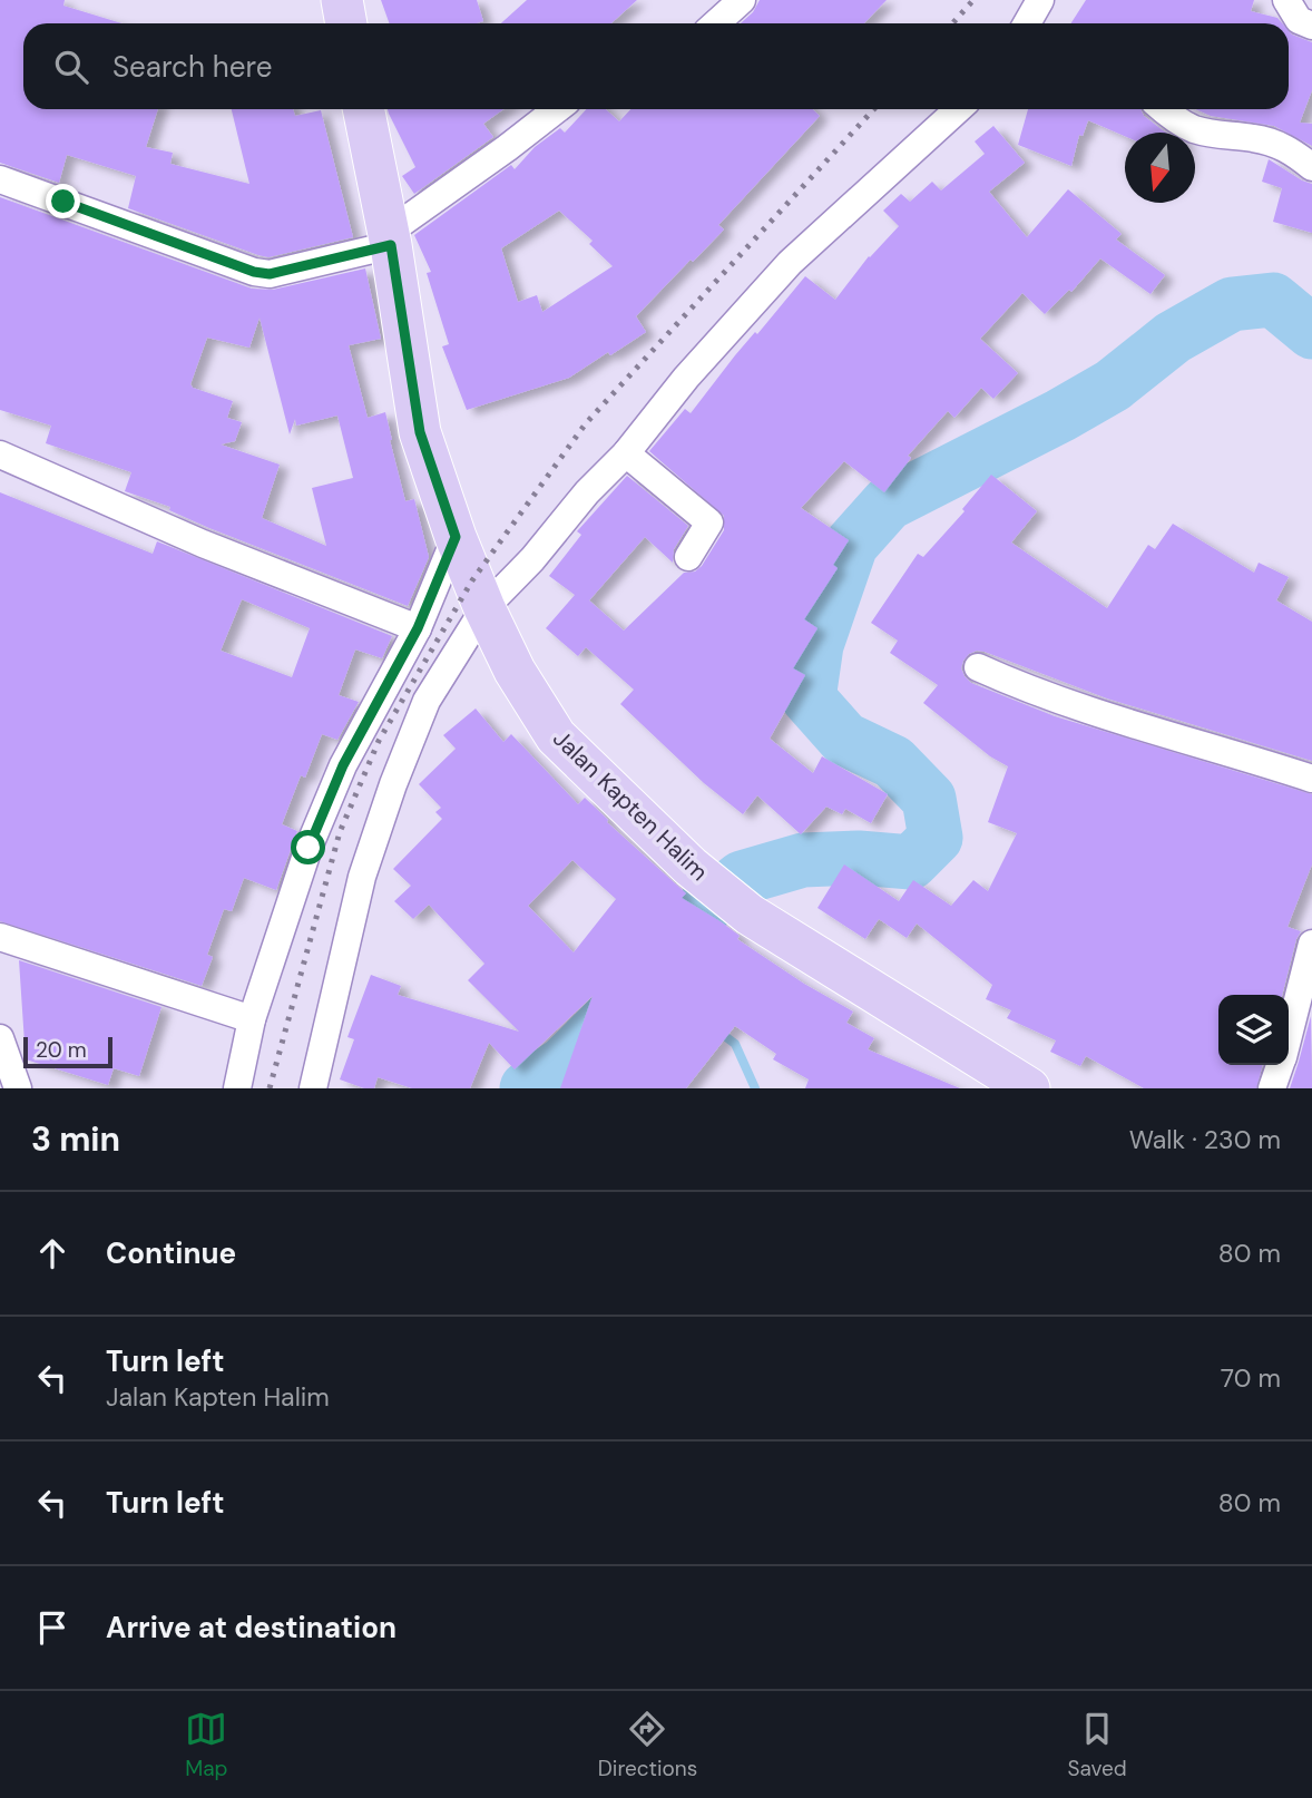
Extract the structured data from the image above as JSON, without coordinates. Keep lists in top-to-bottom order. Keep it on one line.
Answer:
{"streets":{"main road":["Jalan Kapten Halim"]},"scale_bar":"20 m","north":"bottom","page":{"search":"Search here","scale":"20 m","heading":["3 min","Walk · 230 m"],"list":[["Continue","80 m"],["Turn left","Jalan Kapten Halim","70 m"],["Turn left","80 m"],"Arrive at destination"],"nav":["Map","Directions","Saved"]}}
